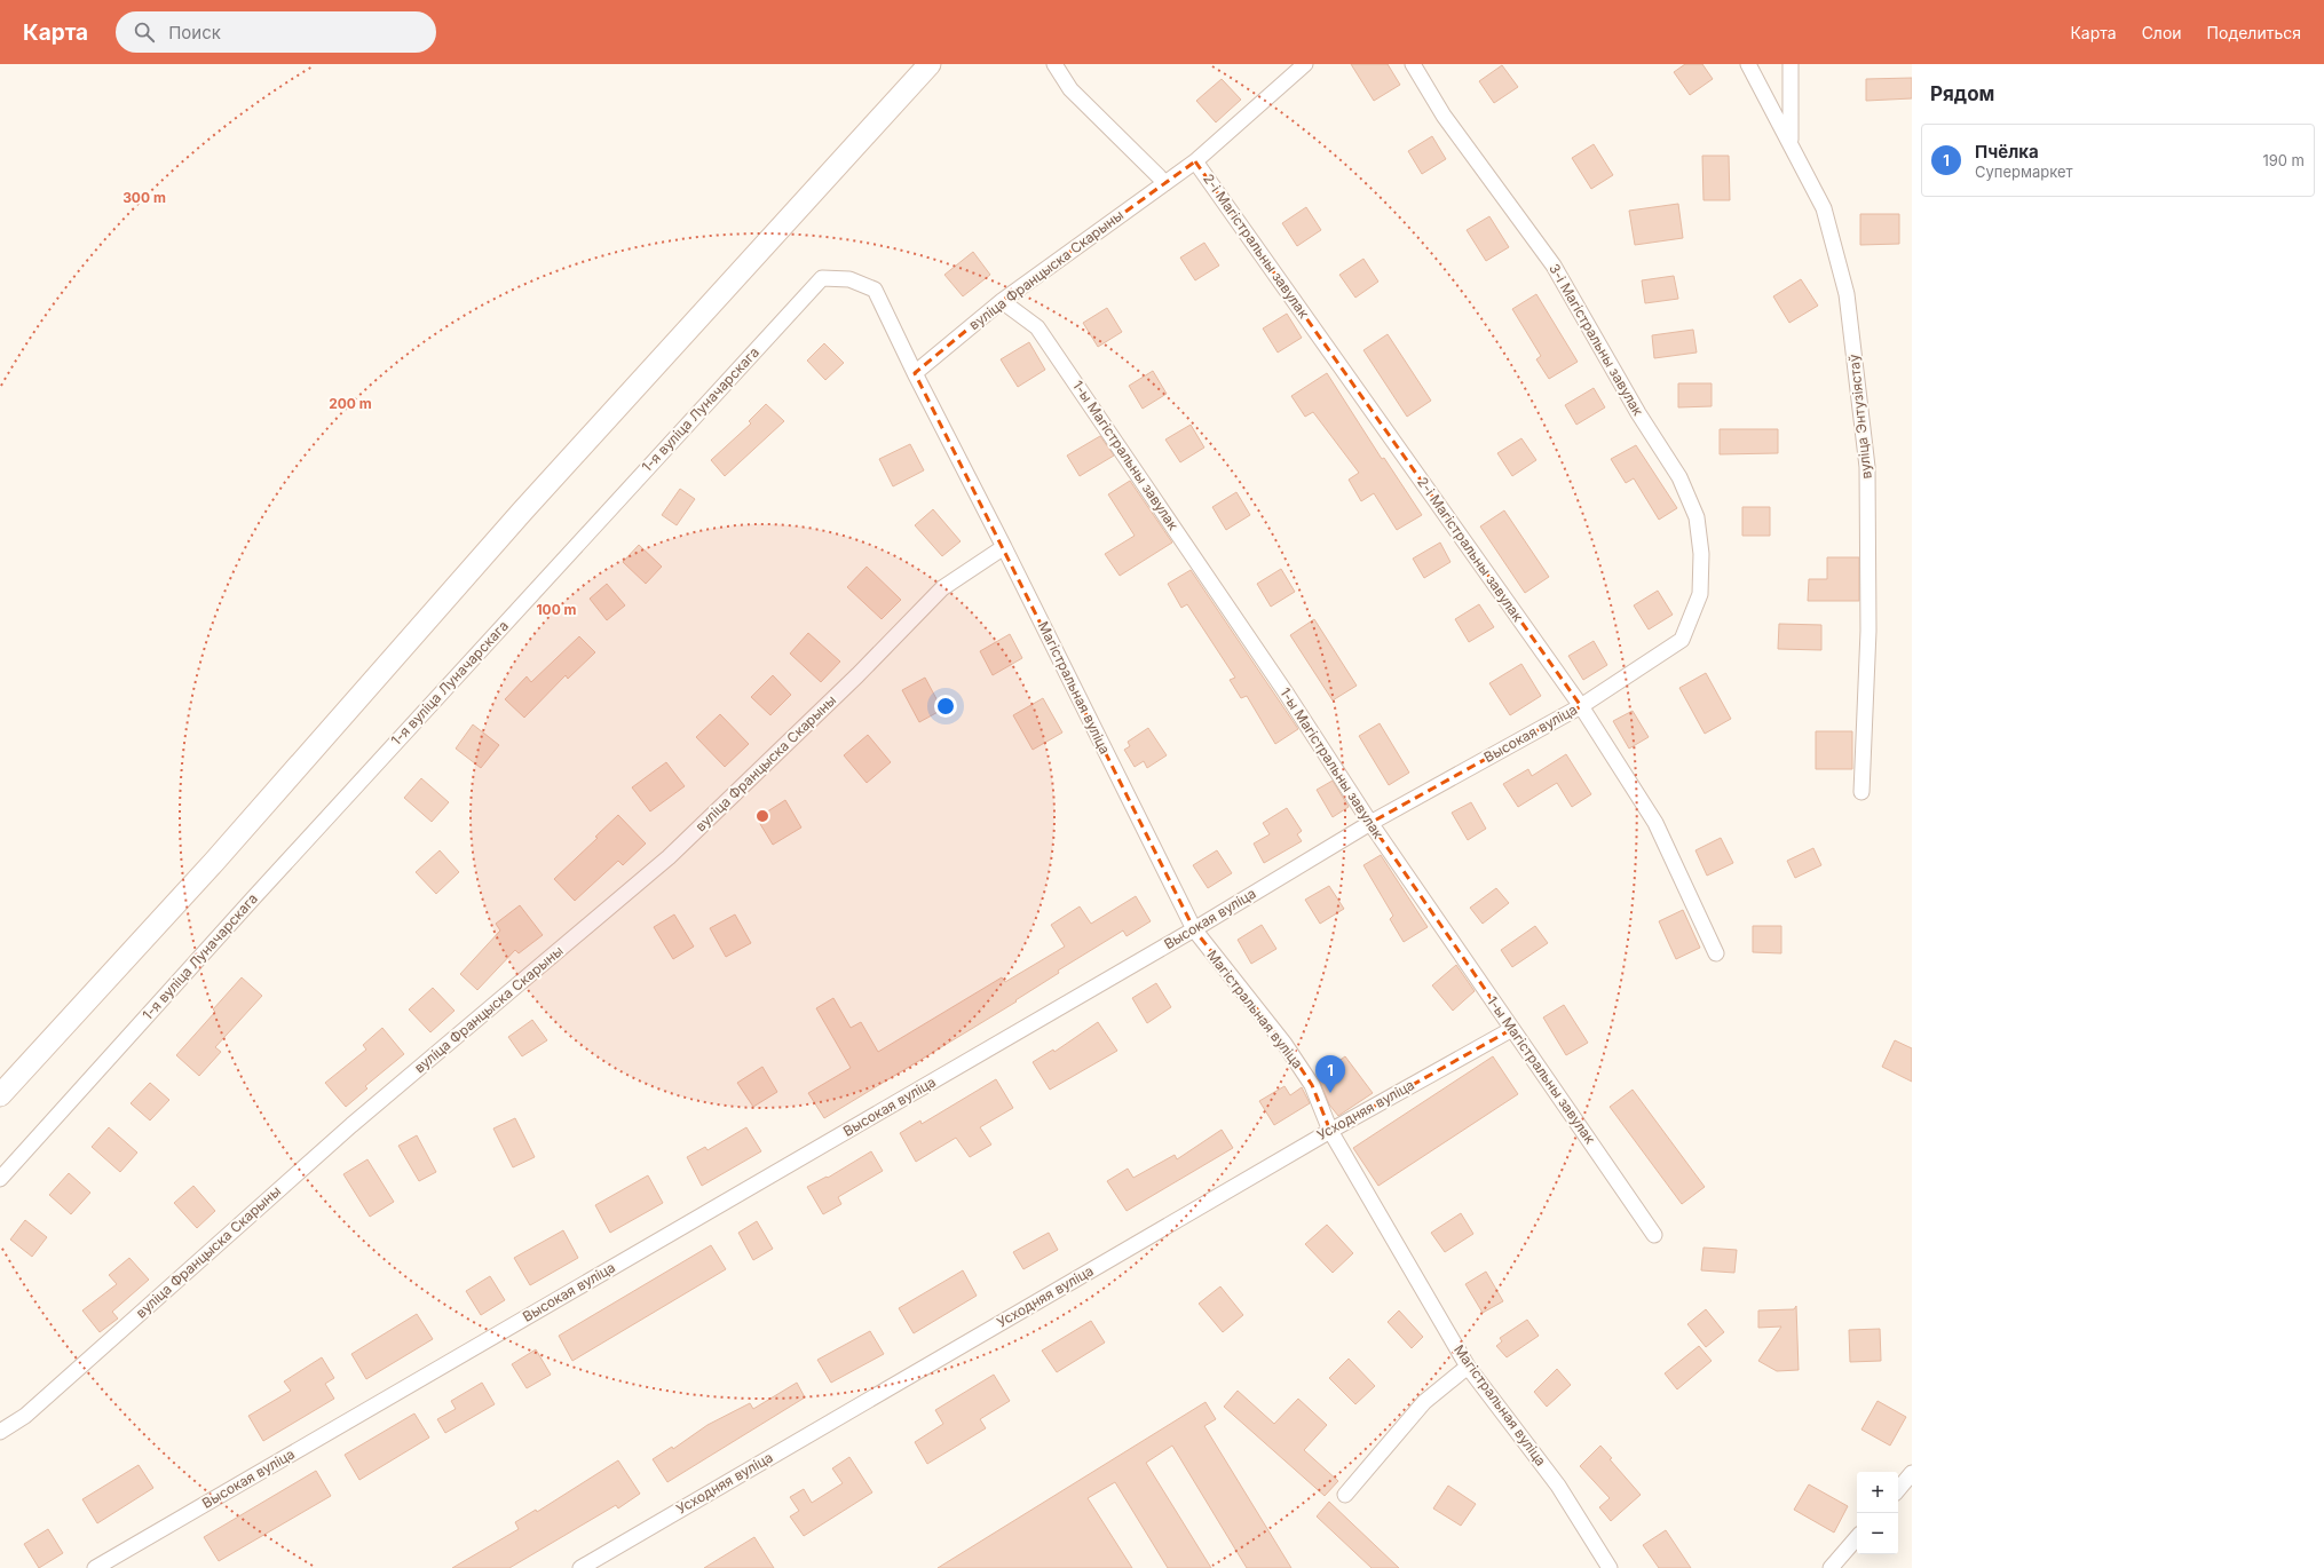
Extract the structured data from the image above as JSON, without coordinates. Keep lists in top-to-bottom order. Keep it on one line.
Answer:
{"streets":{"street":["2-і Магістральны завулак","вуліца Францыска Скарыны","3-і Магістральны завулак","1-я вуліца Луначарскага","вуліца Энтузіястаў","1-ы Магістральны завулак","Магістральная вуліца","Высокая вуліца","Усходняя вуліца"]},"crossings":[["2-і Магістральны завулак","вуліца Францыска Скарыны"],["2-і Магістральны завулак","Высокая вуліца"],["вуліца Францыска Скарыны","1-я вуліца Луначарскага"],["вуліца Францыска Скарыны","1-ы Магістральны завулак"],["вуліца Францыска Скарыны","Магістральная вуліца"],["3-і Магістральны завулак","Высокая вуліца"],["1-ы Магістральны завулак","Высокая вуліца"],["1-ы Магістральны завулак","Усходняя вуліца"],["Магістральная вуліца","Высокая вуліца"],["Магістральная вуліца","Усходняя вуліца"]],"page":{"header":"Карта","search":"Поиск","nav":["Карта","Слои","Поделиться"],"heading":"Рядом","list":[{"mark":"1","name":"Пчёлка","note":"Супермаркет","value":"190 m"}],"pins":"1","map_buttons":["+","−"]},"rings":["300 m","200 m","100 m"]}
